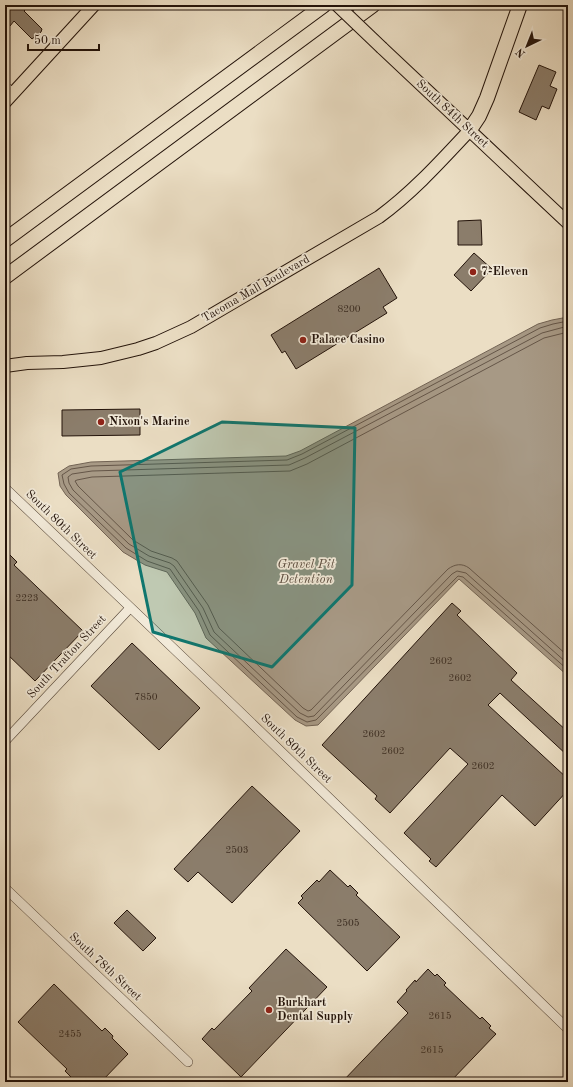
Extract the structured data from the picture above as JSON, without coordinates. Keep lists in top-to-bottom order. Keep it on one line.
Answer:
{"streets":{"main road":["South 84th Street","Tacoma Mall Boulevard"],"street":["South 80th Street","South Trafton Street","South 78th Street"]},"crossings":[["South 84th Street","Tacoma Mall Boulevard"],["South 80th Street","South Trafton Street"]],"water":["Gravel Pit Detention"],"places":["7-Eleven","Palace Casino","Nixon's Marine","Burkhart Dental Supply"],"house_numbers":["8200","2223","2602","2602","7850","2602","2602","2602","2503","2505","2615","2455","2615"],"scale_bar":"50 m","north":"bottom left"}
